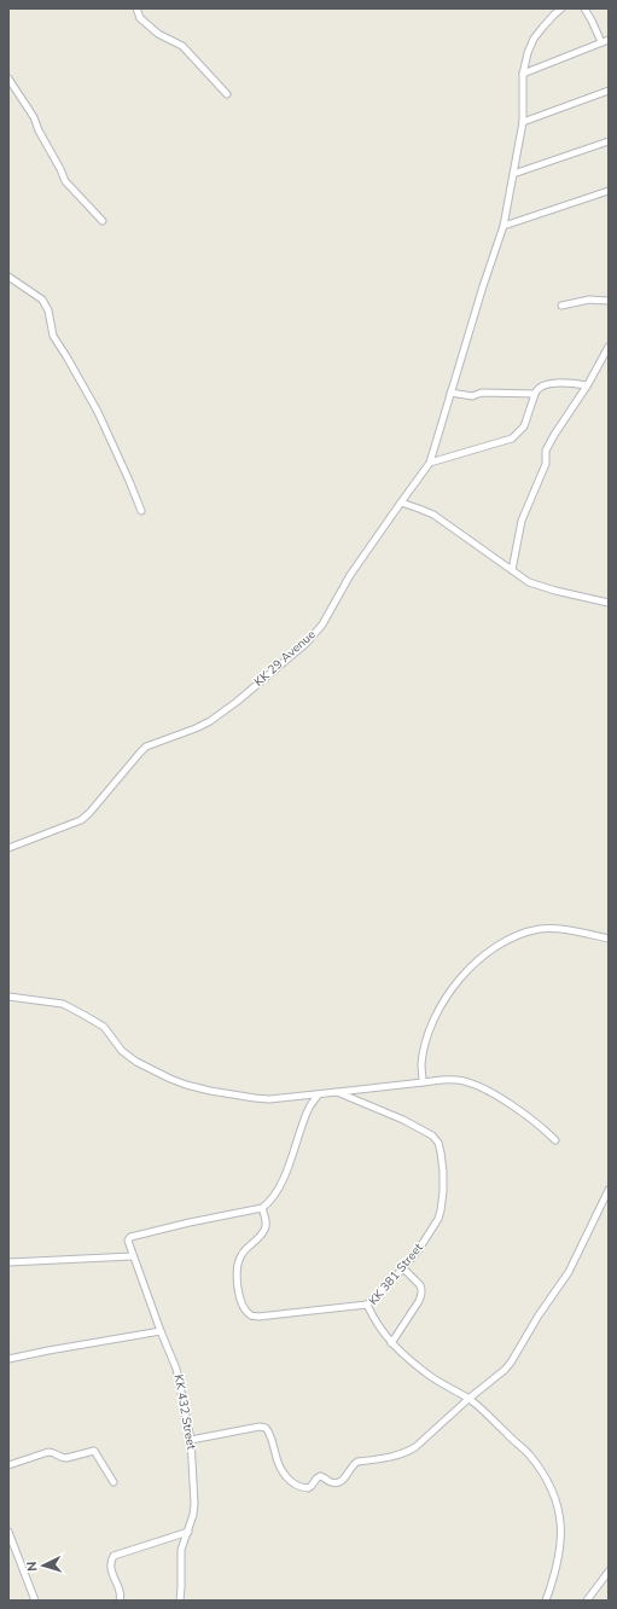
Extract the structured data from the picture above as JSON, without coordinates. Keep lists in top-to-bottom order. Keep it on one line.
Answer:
{"streets":{"street":["KK 29 Avenue","KK 381 Street","KK 432 Street"]},"north":"left"}
